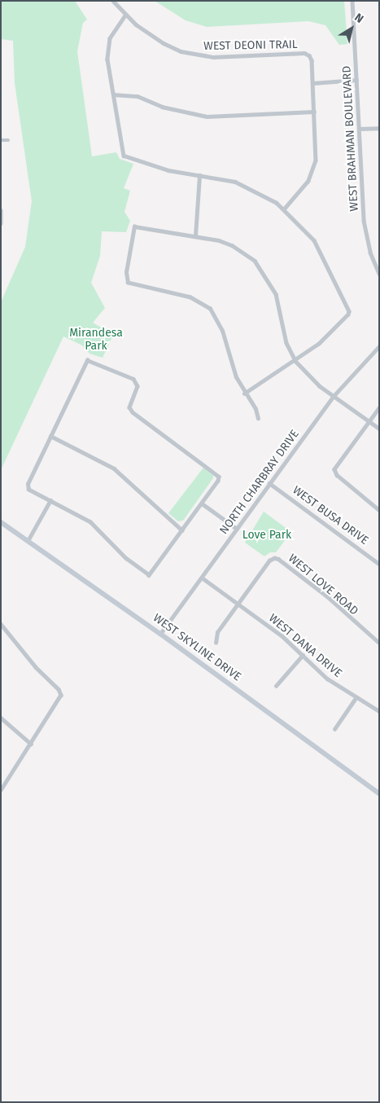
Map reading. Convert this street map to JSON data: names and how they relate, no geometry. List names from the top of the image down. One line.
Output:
{"streets":{"street":["WEST DEONI TRAIL","WEST BRAHMAN BOULEVARD","NORTH CHARBRAY DRIVE","WEST BUSA DRIVE","WEST LOVE ROAD","WEST DANA DRIVE","WEST SKYLINE DRIVE"]},"crossings":[["NORTH CHARBRAY DRIVE","WEST BUSA DRIVE"],["NORTH CHARBRAY DRIVE","WEST DANA DRIVE"],["NORTH CHARBRAY DRIVE","WEST SKYLINE DRIVE"],["WEST LOVE ROAD","WEST DANA DRIVE"]],"parks":["Mirandesa Park","Love Park"],"north":"top right"}
